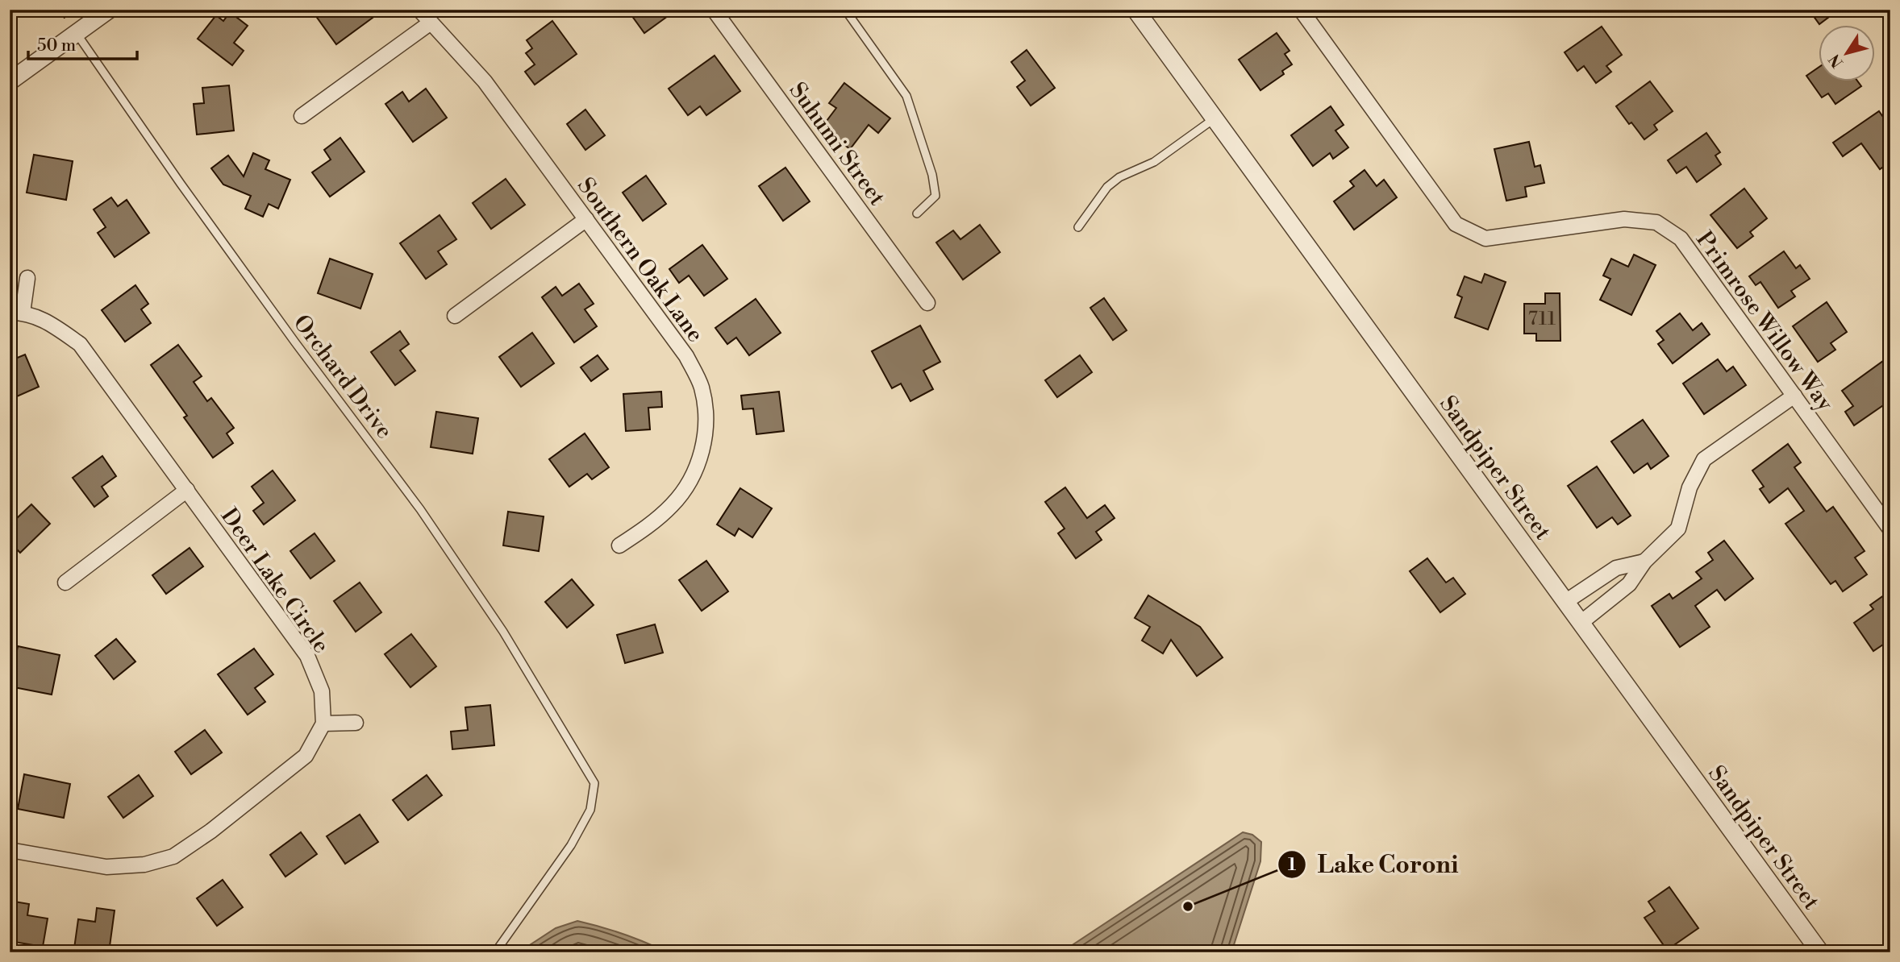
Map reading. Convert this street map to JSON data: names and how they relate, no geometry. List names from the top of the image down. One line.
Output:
{"streets":{"street":["Suhumi Street","Southern Oak Lane","Primrose Willow Way","Sandpiper Street","Deer Lake Circle"],"lane":["Orchard Drive"]},"places":["Lake Coroni"],"house_numbers":["711"],"scale_bar":"50 m","north":"bottom left"}
